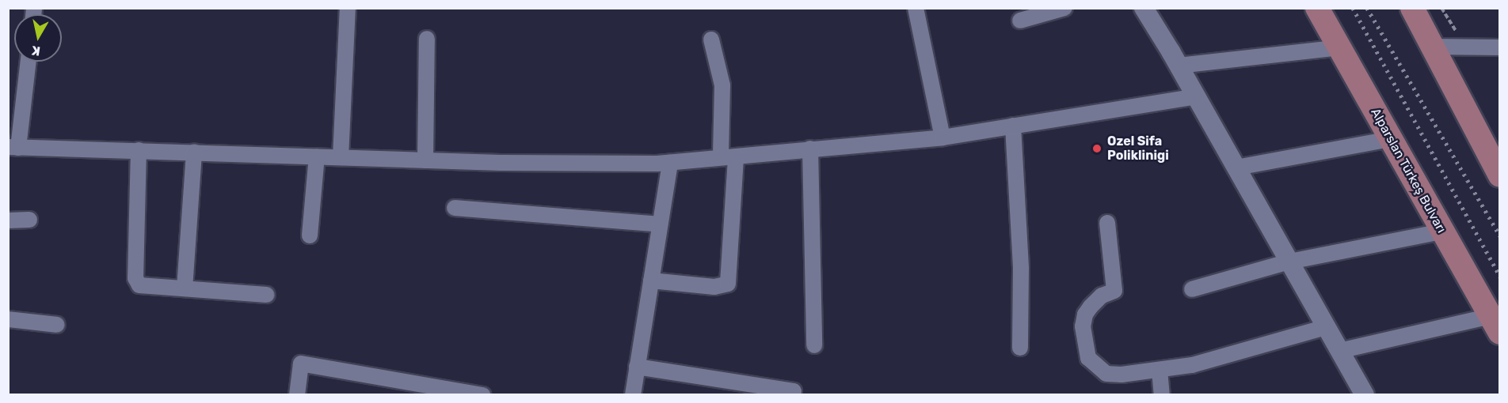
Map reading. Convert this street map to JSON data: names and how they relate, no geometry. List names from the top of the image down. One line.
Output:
{"streets":{"main road":["Alparslan Türkeş Bulvarı"]},"places":["Ozel Sifa Poliklinigi"],"north":"bottom"}
